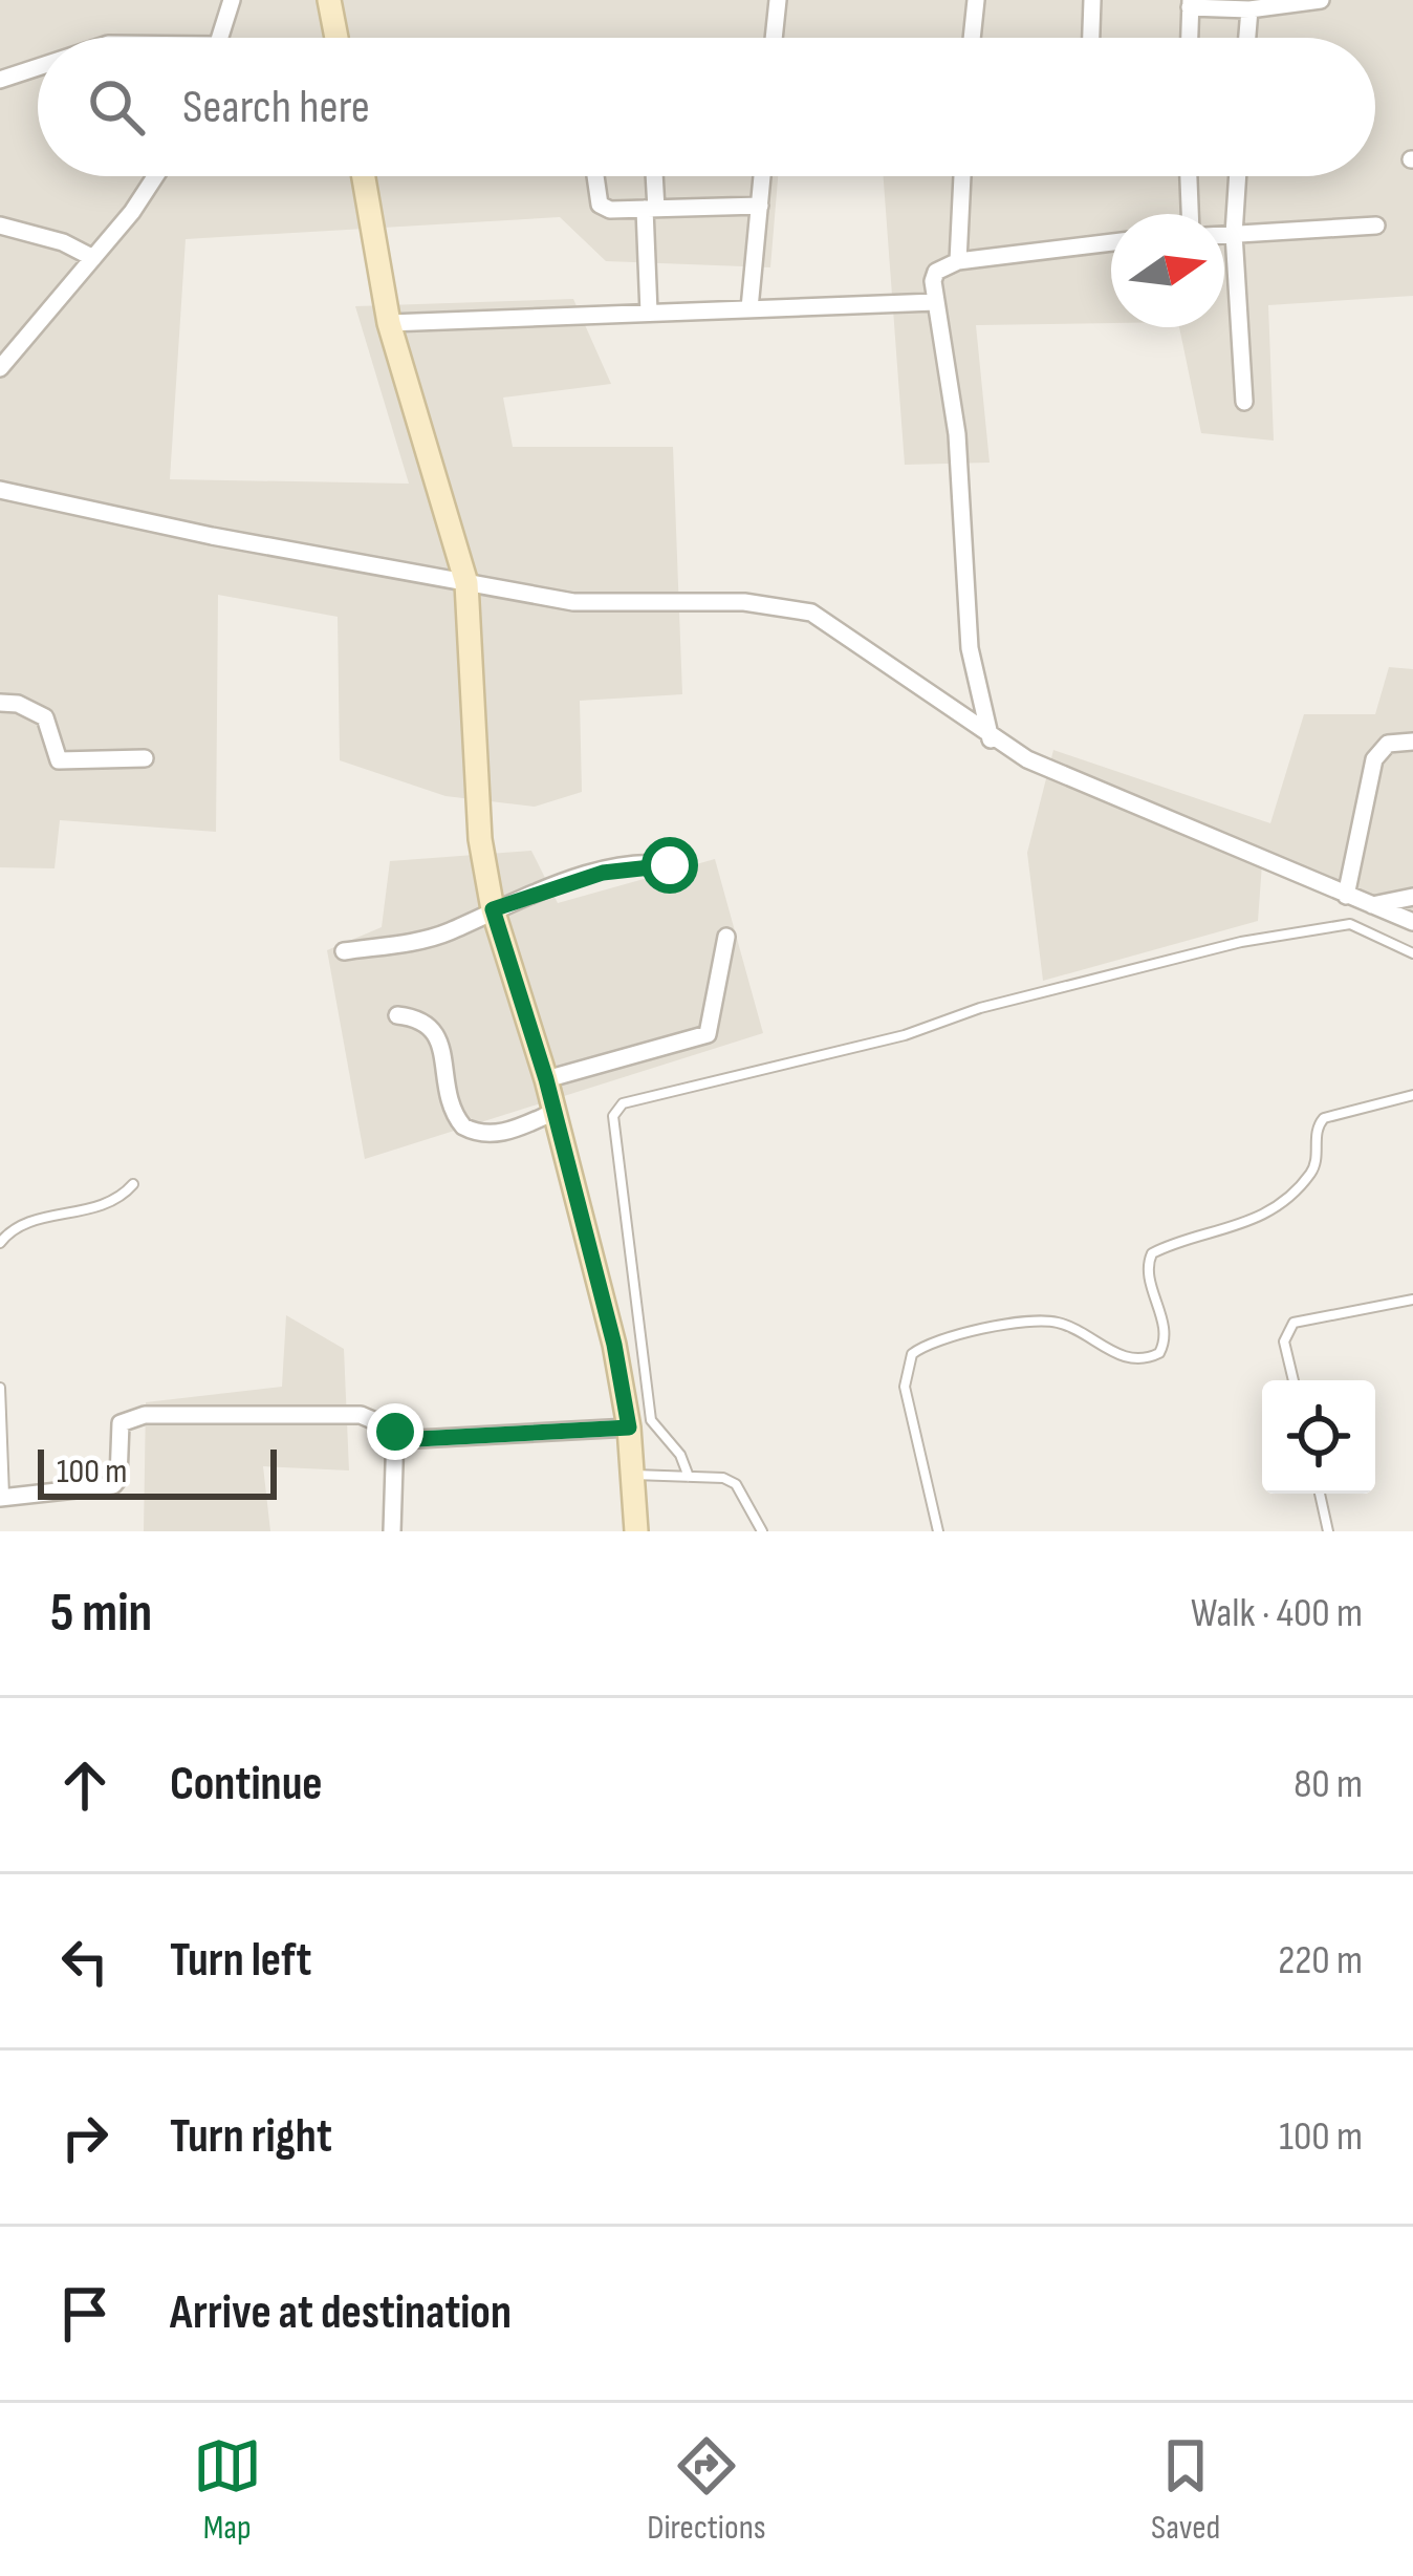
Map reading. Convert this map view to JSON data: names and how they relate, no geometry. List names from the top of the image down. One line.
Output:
{"scale_bar":"100 m","north":"right","page":{"search":"Search here","scale":"100 m","heading":["5 min","Walk · 400 m"],"list":[["Continue","80 m"],["Turn left","220 m"],["Turn right","100 m"],"Arrive at destination"],"nav":["Map","Directions","Saved"]}}
